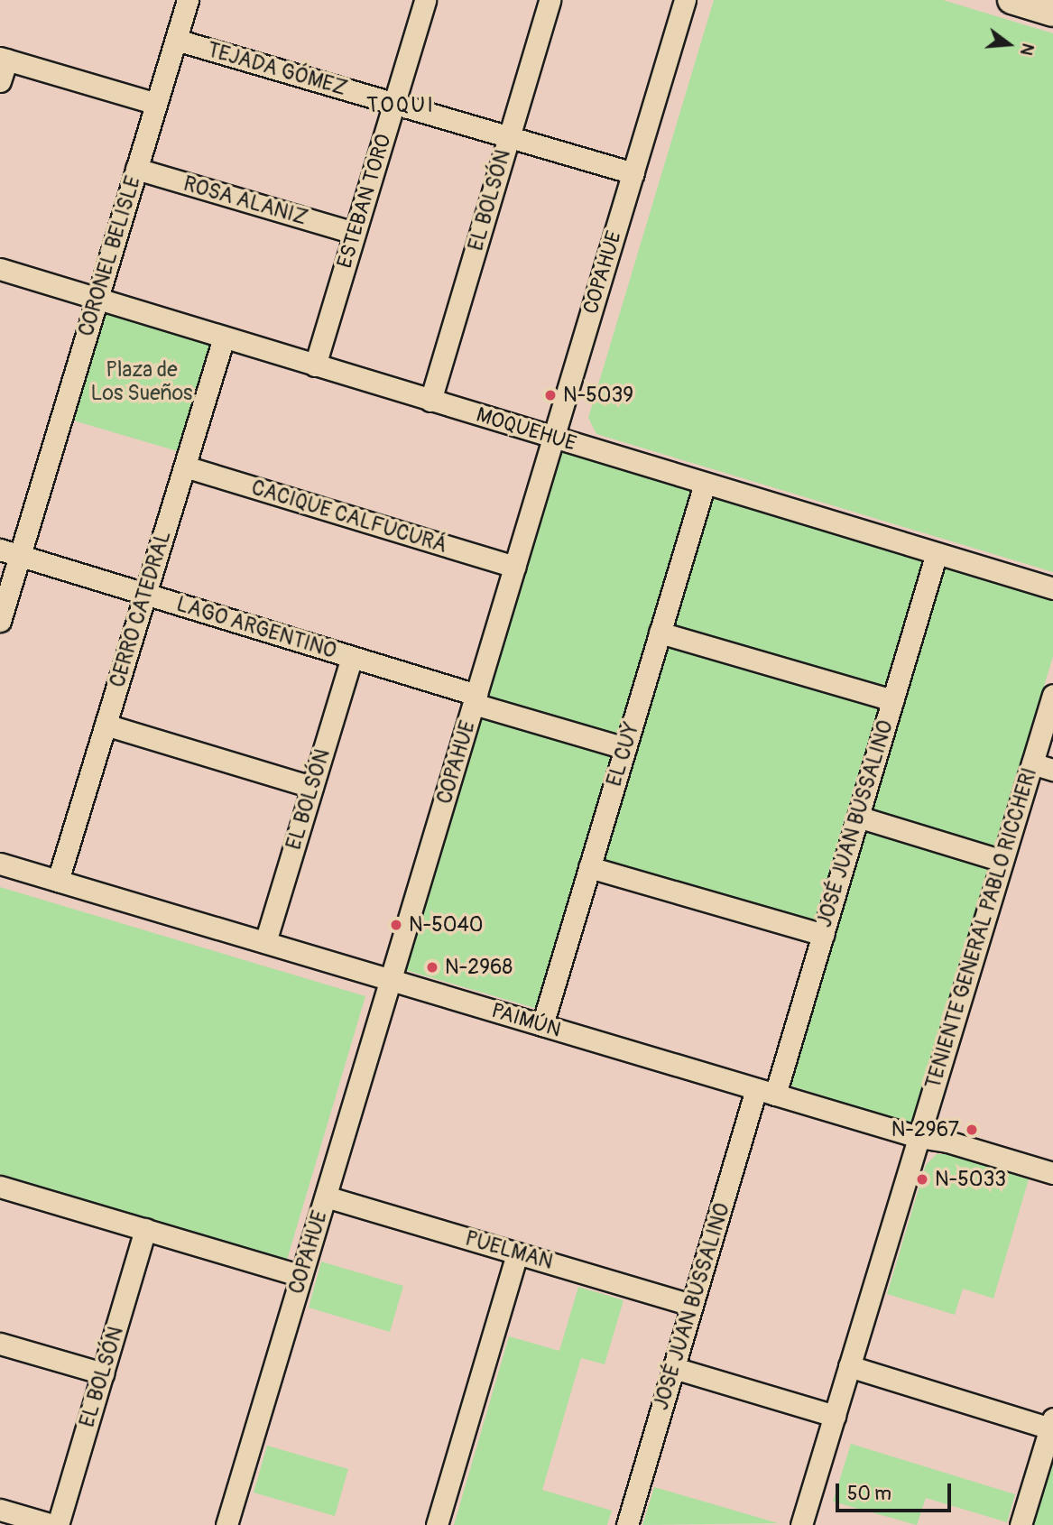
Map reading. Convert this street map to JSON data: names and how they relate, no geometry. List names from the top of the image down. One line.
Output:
{"streets":{"street":["TEJADA GÓMEZ","EL BOLSÓN","ROSA ALANIZ","ESTEBAN TORO","CORONEL BELISLE","COPAHUE","MOQUEHUE","CACIQUE CALFUCURÁ","CERRO CATEDRAL","LAGO ARGENTINO","EL CUY","JOSÉ JUAN BUSSALINO","TENIENTE GENERAL PABLO RICCHERI","PAIMÚN","PUELMAN"]},"crossings":[["TEJADA GÓMEZ","EL BOLSÓN"],["TEJADA GÓMEZ","ESTEBAN TORO"],["TEJADA GÓMEZ","CORONEL BELISLE"],["TEJADA GÓMEZ","COPAHUE"],["EL BOLSÓN","MOQUEHUE"],["EL BOLSÓN","LAGO ARGENTINO"],["EL BOLSÓN","PAIMÚN"],["ROSA ALANIZ","ESTEBAN TORO"],["ROSA ALANIZ","CORONEL BELISLE"],["ESTEBAN TORO","MOQUEHUE"],["CORONEL BELISLE","MOQUEHUE"],["CORONEL BELISLE","LAGO ARGENTINO"],["COPAHUE","MOQUEHUE"],["COPAHUE","CACIQUE CALFUCURÁ"],["COPAHUE","LAGO ARGENTINO"],["COPAHUE","PAIMÚN"],["COPAHUE","PUELMAN"],["MOQUEHUE","CERRO CATEDRAL"],["MOQUEHUE","EL CUY"],["MOQUEHUE","JOSÉ JUAN BUSSALINO"],["CACIQUE CALFUCURÁ","CERRO CATEDRAL"],["CERRO CATEDRAL","LAGO ARGENTINO"],["CERRO CATEDRAL","PAIMÚN"],["LAGO ARGENTINO","EL CUY"],["EL CUY","PAIMÚN"],["JOSÉ JUAN BUSSALINO","PAIMÚN"],["JOSÉ JUAN BUSSALINO","PUELMAN"],["TENIENTE GENERAL PABLO RICCHERI","PAIMÚN"]],"districts":["TOQUI"],"parks":["Plaza de Los Sueños"],"places":["N-5039","N-5040","N-2968","N-2967","N-5033"],"scale_bar":"50 m","north":"right"}
